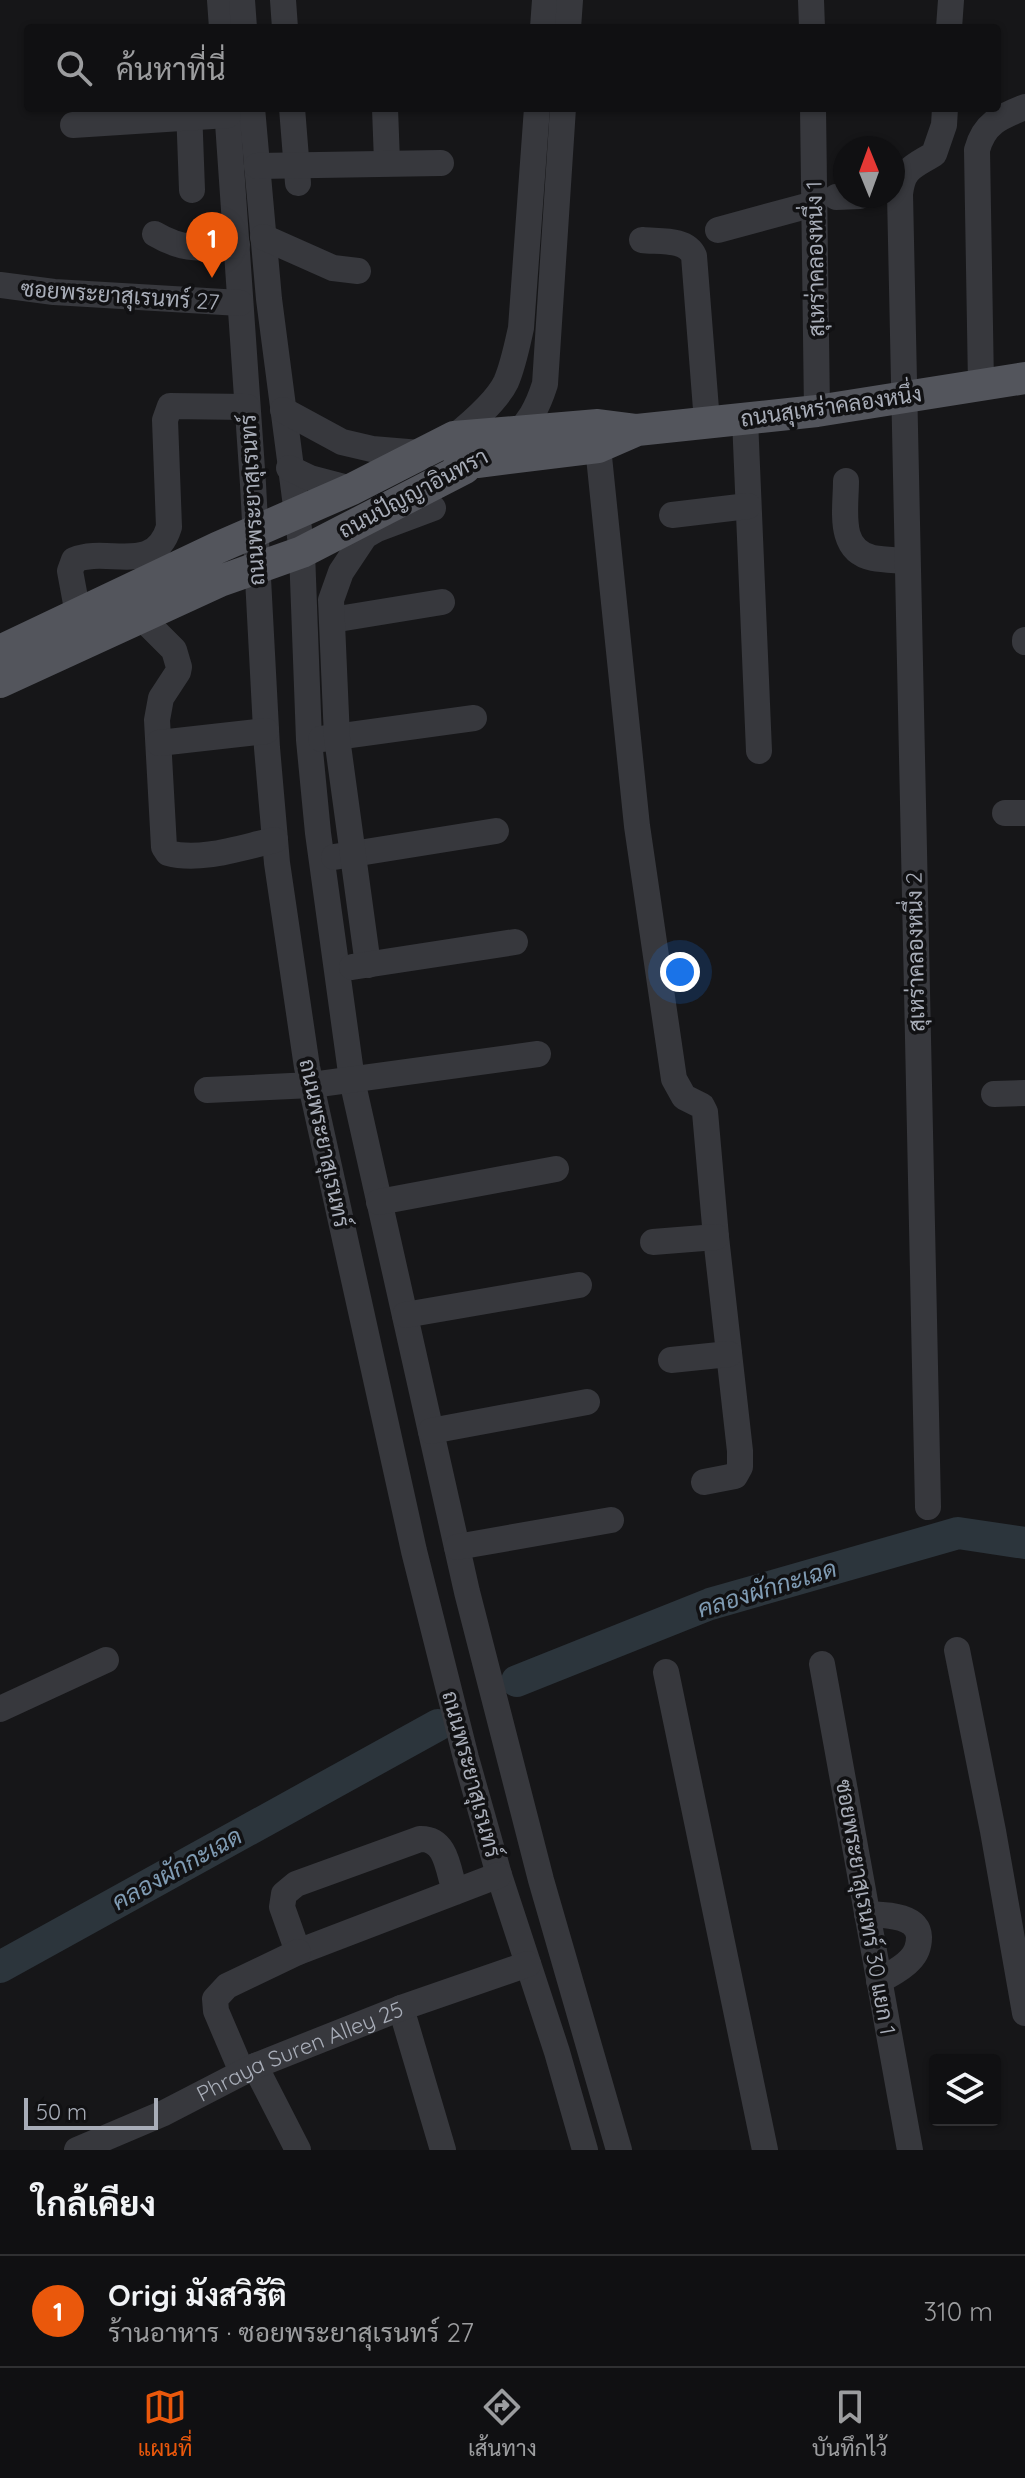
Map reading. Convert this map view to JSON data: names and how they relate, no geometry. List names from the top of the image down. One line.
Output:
{"streets":{"main road":["ถนนสุเหร่าคลองหนึ่ง","ถนนปัญญาอินทรา"],"street":["สุเหร่าคลองหนึ่ง 1","ซอยพระยาสุเรนทร์ 27","ถนนพระยาสุเรนทร์","สุเหร่าคลองหนึ่ง 2","ซอยพระยาสุเรนทร์ 30 แยก 1","Phraya Suren Alley 25"]},"crossings":[["สุเหร่าคลองหนึ่ง 1","ถนนสุเหร่าคลองหนึ่ง"],["ซอยพระยาสุเรนทร์ 27","ถนนพระยาสุเรนทร์"],["ถนนสุเหร่าคลองหนึ่ง","ถนนปัญญาอินทรา"],["ถนนสุเหร่าคลองหนึ่ง","สุเหร่าคลองหนึ่ง 2"],["ถนนปัญญาอินทรา","ถนนพระยาสุเรนทร์"],["ถนนพระยาสุเรนทร์","Phraya Suren Alley 25"]],"water":["คลองผักกะเฉด"],"scale_bar":"50 m","north":"top","page":{"search":"ค้นหาที่นี่","pins":"1","scale":"50 m","heading":"ใกล้เคียง","list":[{"mark":"1","name":"Origi มังสวิรัติ","note":"ร้านอาหาร · ซอยพระยาสุเรนทร์ 27","value":"310 m"}],"nav":["แผนที่","เส้นทาง","บันทึกไว้"]}}
